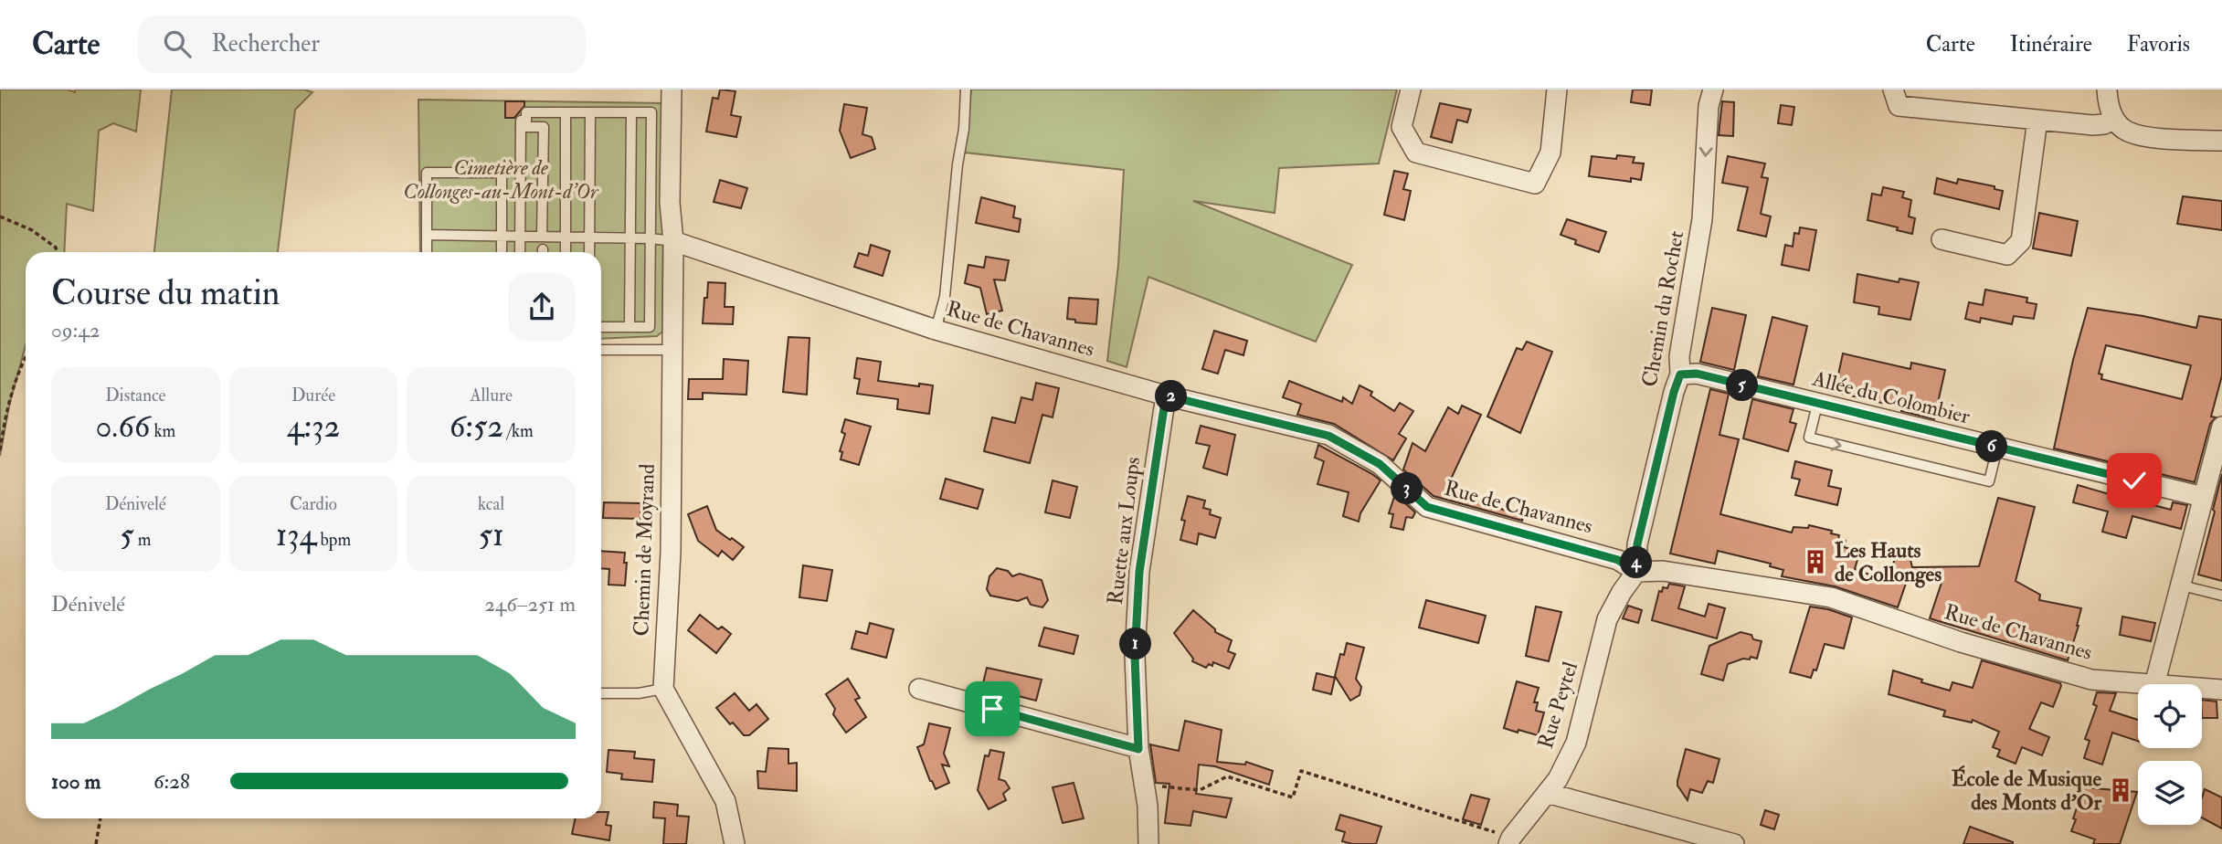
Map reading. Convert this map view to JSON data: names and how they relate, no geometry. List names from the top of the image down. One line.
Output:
{"streets":{"street":["Chemin du Rochet","Rue de Chavannes","Allée du Colombier","Ruette aux Loups","Chemin de Moyrand","Rue Peytel"]},"crossings":[["Chemin du Rochet","Rue de Chavannes"],["Chemin du Rochet","Allée du Colombier"],["Chemin du Rochet","Rue Peytel"],["Rue de Chavannes","Ruette aux Loups"],["Rue de Chavannes","Chemin de Moyrand"],["Rue de Chavannes","Rue Peytel"]],"one_way":["Chemin du Rochet"],"parks":["Cimetière de Collonges-au-Mont-d'Or"],"places":{"building":["Les Hauts de Collonges","École de Musique des Monts d’Or"]},"page":{"header":"Carte","search":"Rechercher","nav":["Carte","Itinéraire","Favoris"],"heading":["Course du matin","09:42"],"stats":[["Distance","0.66 km"],["Durée","4:32"],["Allure","6:52 /km"],["Dénivelé","5 m"],["Cardio","134 bpm"],["kcal","51"]],"pins":["5","2","6","3","4","1"],"chart":["Dénivelé","246–251 m"],"list":[{"name":"100 m","note":"6:28"}]}}
